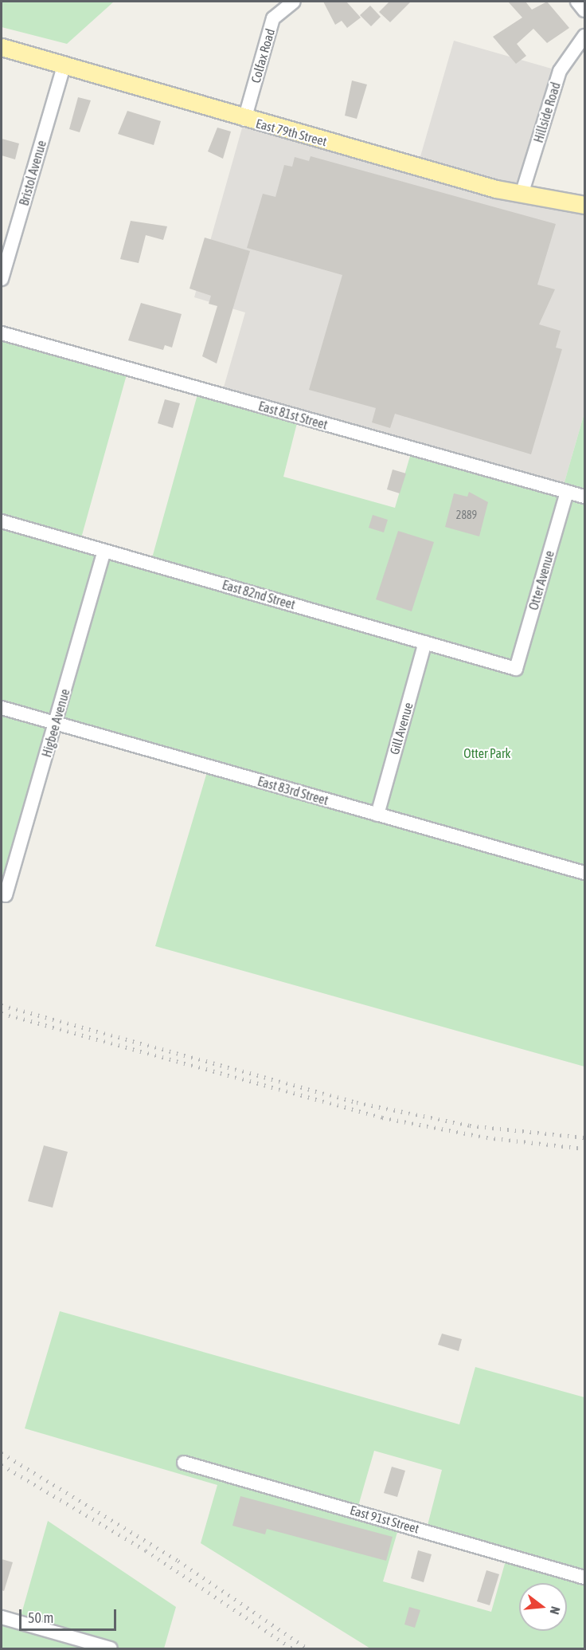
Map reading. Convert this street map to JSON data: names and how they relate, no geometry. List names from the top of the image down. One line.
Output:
{"streets":{"main road":["East 79th Street"],"street":["Colfax Road","Hillside Road","Bristol Avenue","East 81st Street","Otter Avenue","East 82nd Street","Higbee Avenue","Gill Avenue","East 83rd Street","East 91st Street"]},"crossings":[["Colfax Road","East 79th Street"],["Hillside Road","East 79th Street"],["East 79th Street","Bristol Avenue"],["East 81st Street","Otter Avenue"],["Otter Avenue","East 82nd Street"],["East 82nd Street","Higbee Avenue"],["East 82nd Street","Gill Avenue"],["Higbee Avenue","East 83rd Street"],["Gill Avenue","East 83rd Street"]],"parks":["Otter Park"],"house_numbers":["2889"],"scale_bar":"50 m","north":"right"}
